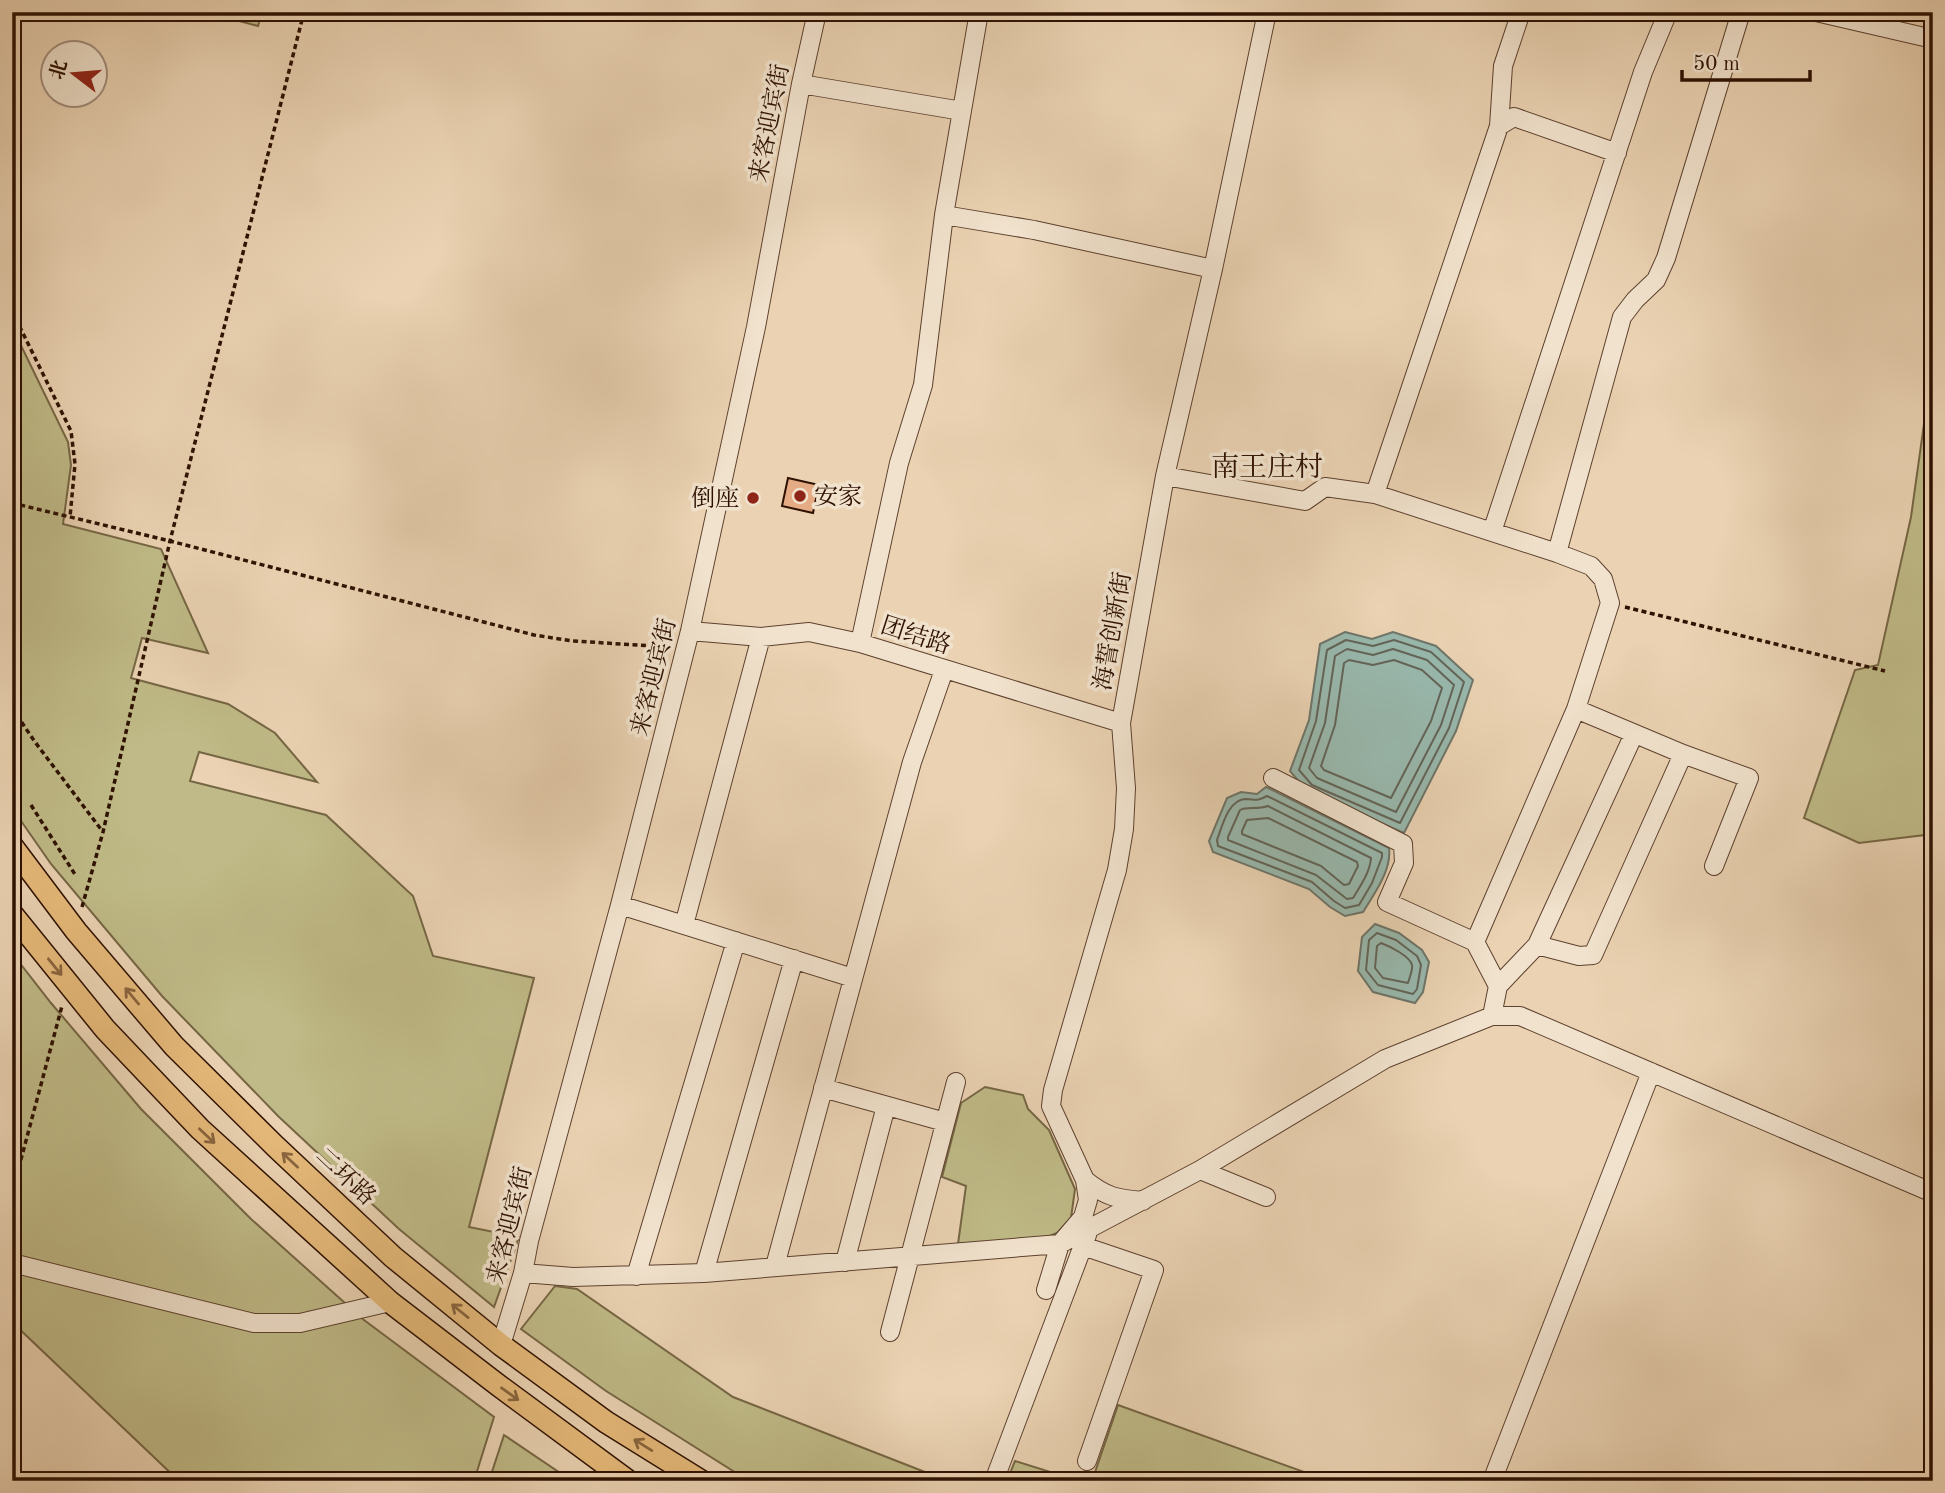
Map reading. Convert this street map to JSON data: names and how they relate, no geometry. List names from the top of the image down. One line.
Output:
{"streets":{"main road":["二环路"],"street":["来客迎宾街","海誓创新街","团结路"]},"crossings":[["来客迎宾街","团结路"],["来客迎宾街","二环路"],["海誓创新街","团结路"]],"districts":["南王庄村"],"places":["安家","倒座"],"scale_bar":"50 m","north":"left"}
